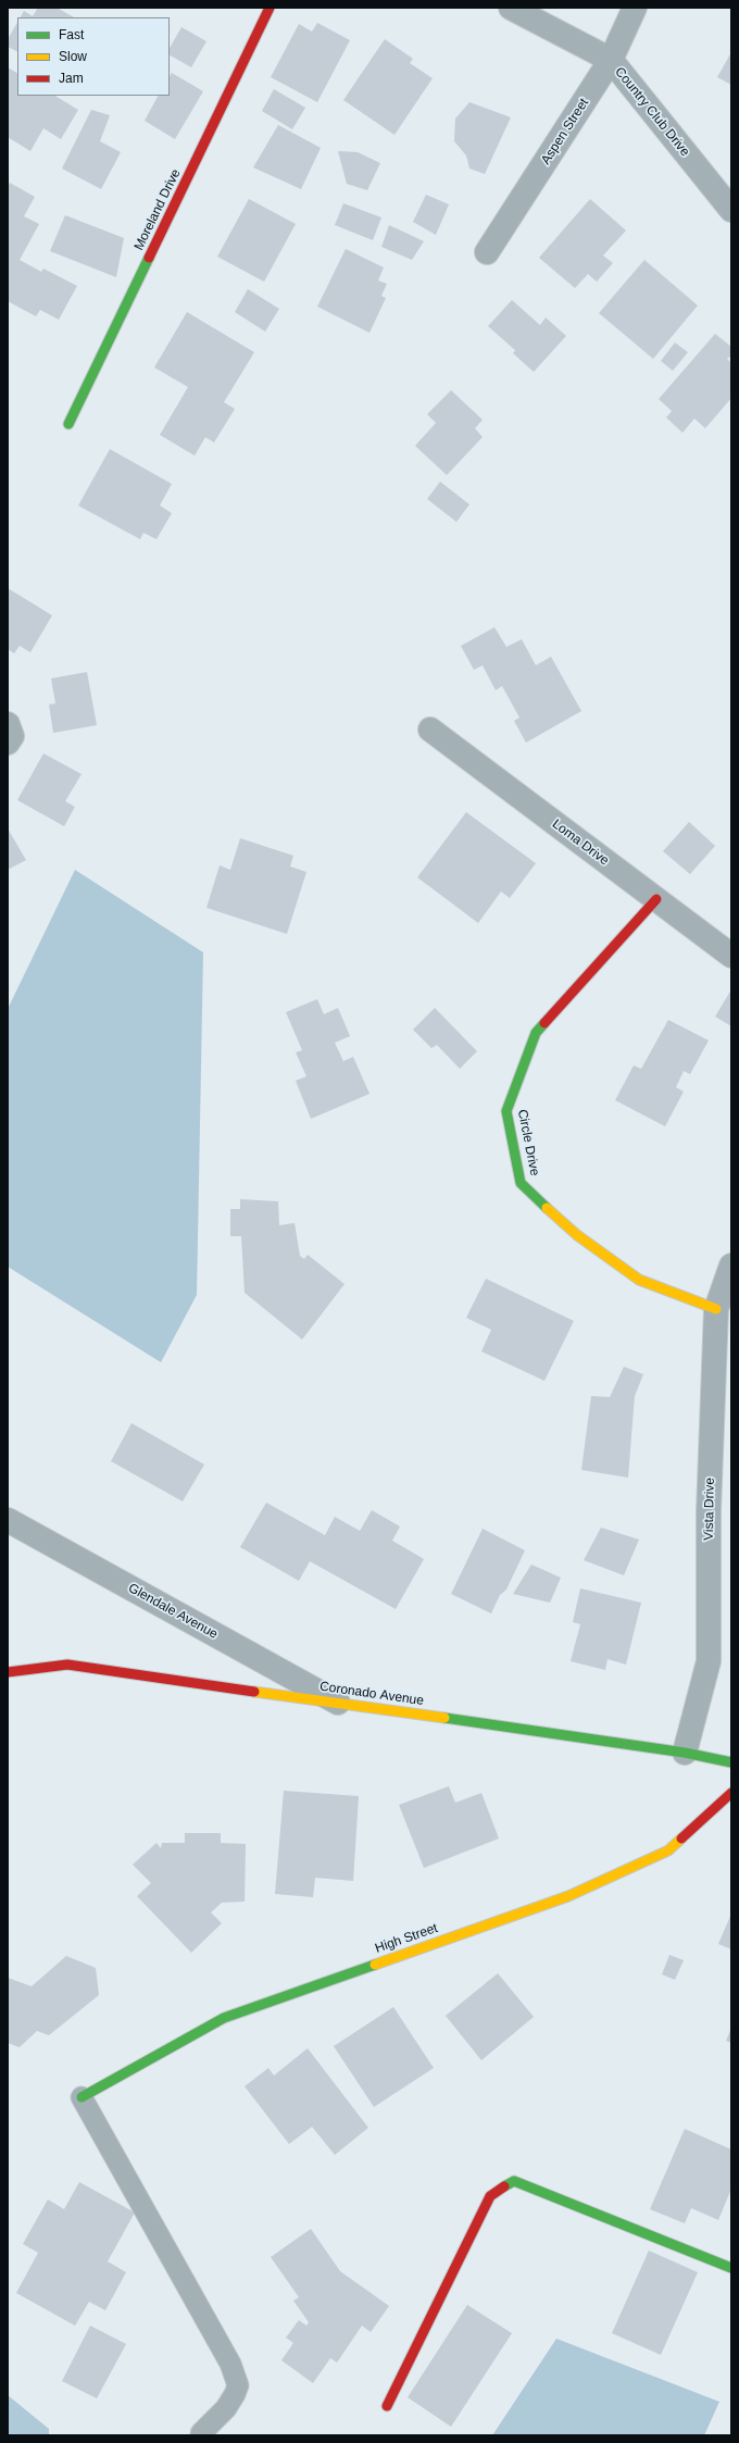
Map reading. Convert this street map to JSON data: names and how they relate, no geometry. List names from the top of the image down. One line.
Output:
{"streets":{"street":["Country Club Drive","Aspen Street","Moreland Drive","Loma Drive","Circle Drive","Vista Drive","Glendale Avenue","Coronado Avenue","High Street"]},"crossings":[["Country Club Drive","Aspen Street"],["Loma Drive","Circle Drive"],["Circle Drive","Vista Drive"],["Vista Drive","Coronado Avenue"],["Glendale Avenue","Coronado Avenue"]],"legend":["Fast","Slow","Jam"]}
